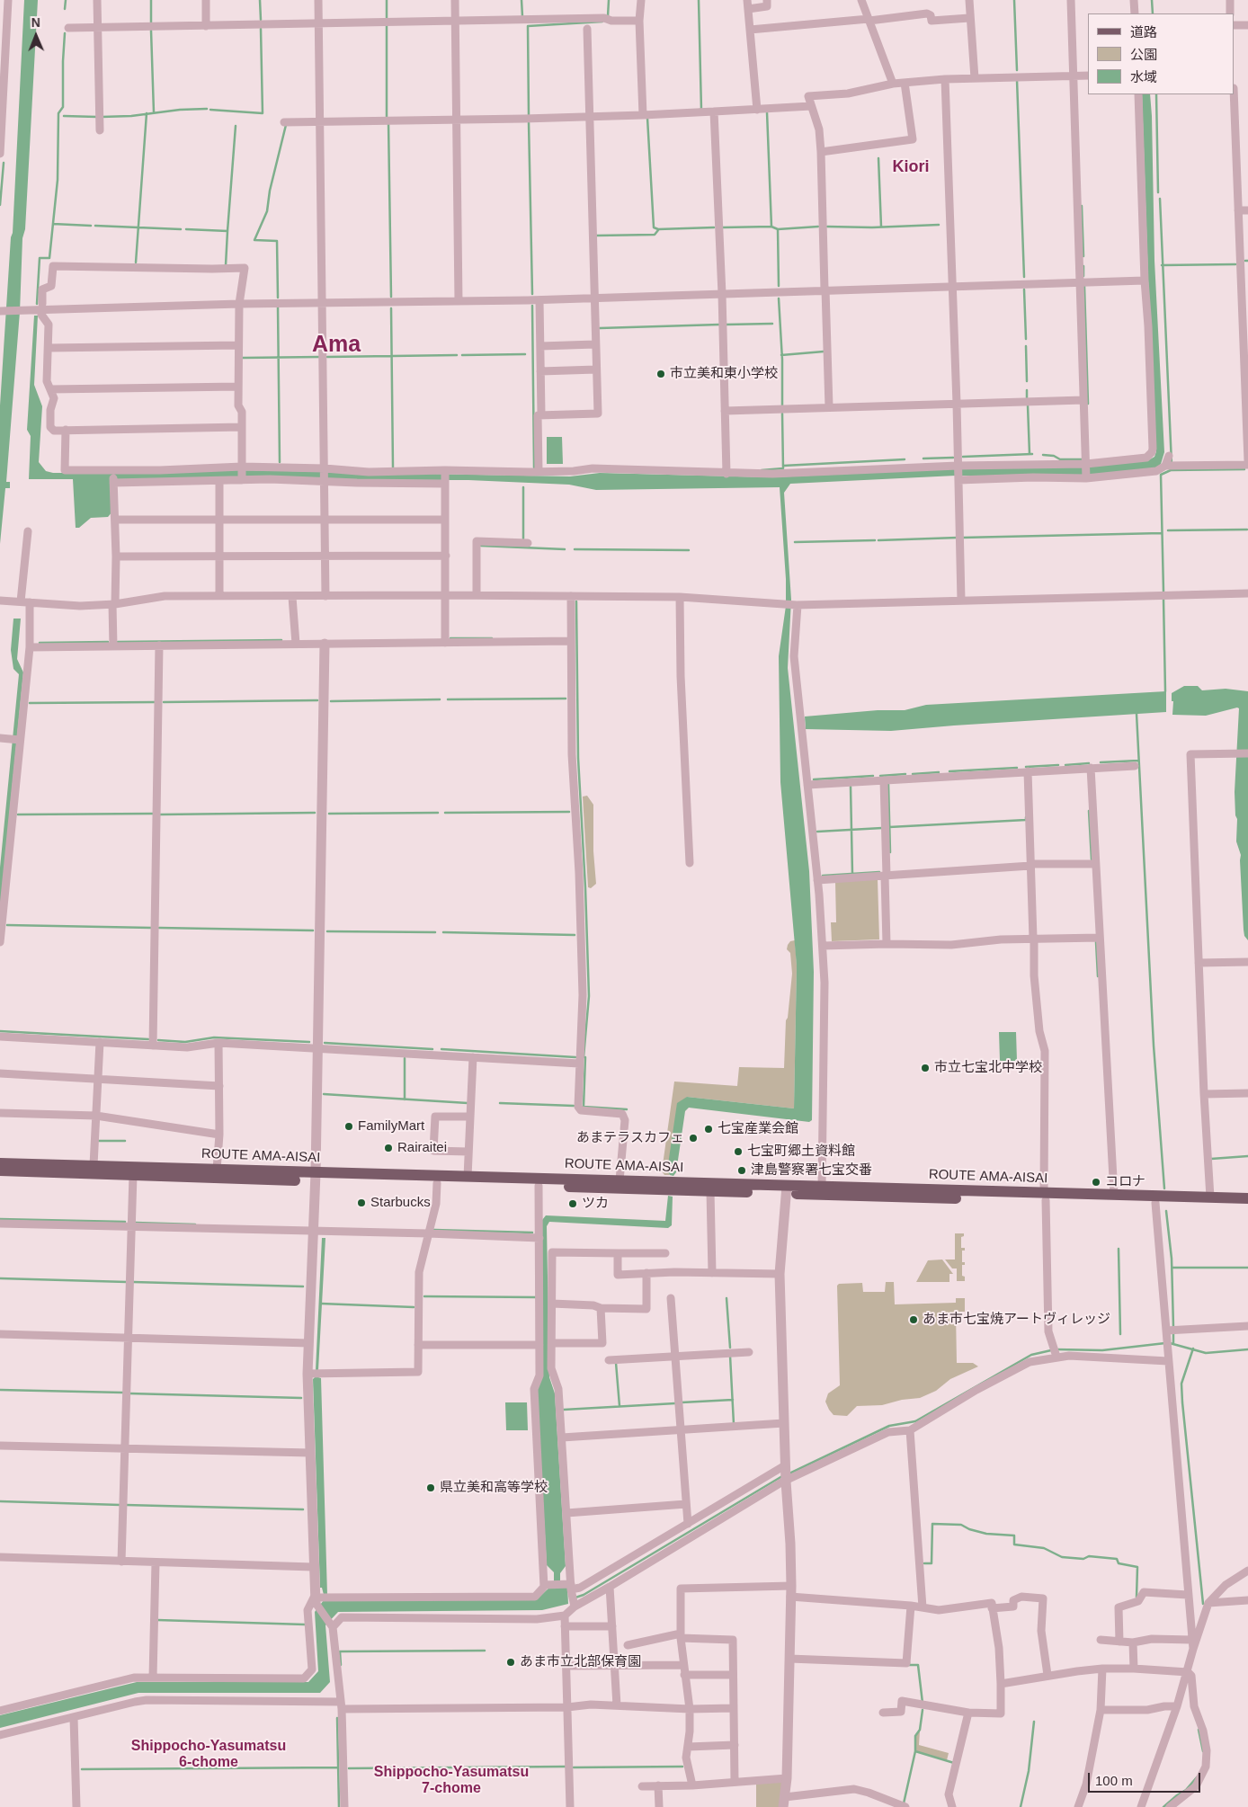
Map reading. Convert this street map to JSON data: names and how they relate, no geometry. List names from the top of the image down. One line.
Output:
{"streets":{"main road":["ROUTE AMA-AISAI"]},"districts":["Kiori","Ama","Shippocho-Yasumatsu 6-chome","Shippocho-Yasumatsu 7-chome"],"places":["市立美和東小学校","市立七宝北中学校","FamilyMart","七宝産業会館","あまテラスカフェ","Rairaitei","七宝町郷土資料館","津島警察署七宝交番","コロナ","Starbucks","ツカ","あま市七宝焼アートヴィレッジ","県立美和高等学校","あま市立北部保育園"],"legend":["道路","公園","水域"],"scale_bar":"100 m","north":"top"}
